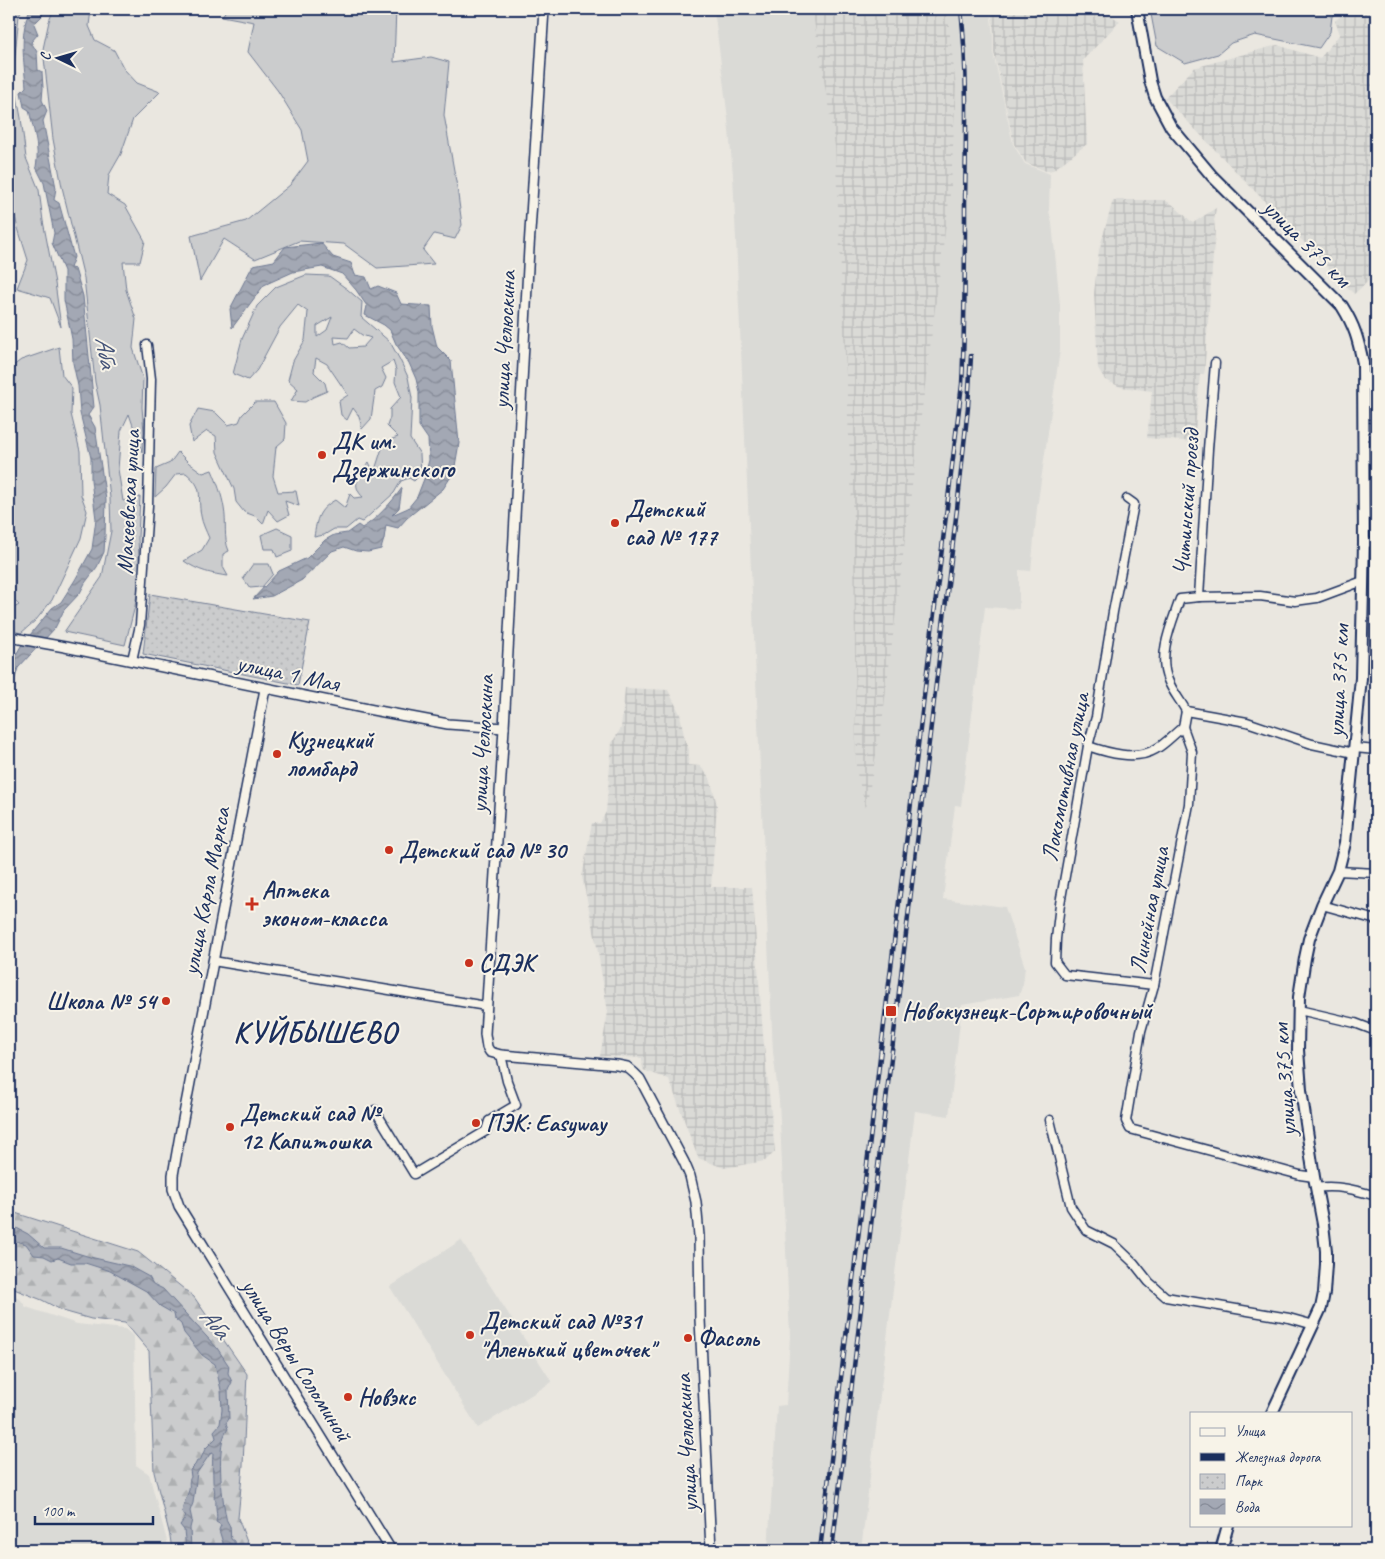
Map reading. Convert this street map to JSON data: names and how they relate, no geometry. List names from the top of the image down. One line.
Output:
{"streets":{"main road":["улица 375 км"],"street":["улица Челюскина","Макеевская улица","Читинский проезд","улица 1 Мая","Локомотивная улица","улица Карла Маркса","Линейная улица","улица Веры Соломиной"]},"crossings":[["улица 375 км","Линейная улица"],["улица Челюскина","улица 1 Мая"],["Макеевская улица","улица 1 Мая"],["улица 1 Мая","улица Карла Маркса"],["Локомотивная улица","Линейная улица"],["улица Карла Маркса","улица Веры Соломиной"]],"districts":["КУЙБЫШЕВО"],"water":["Аба"],"places":{"other":["ДК им. Дзержинского","Детский сад № 177","Кузнецкий ломбард","Детский сад № 30","СДЭК","Школа № 54","ПЭК: Easyway","Детский сад № 12 Капитошка","Детский сад №31 \"Аленький цветочек\"","Фасоль","Новэкс"],"health":["Аптека эконом-класса"],"transit":["Новокузнецк-Сортировочный"]},"legend":["Улица","Железная дорога","Парк","Вода"],"scale_bar":"100 m","north":"left"}
